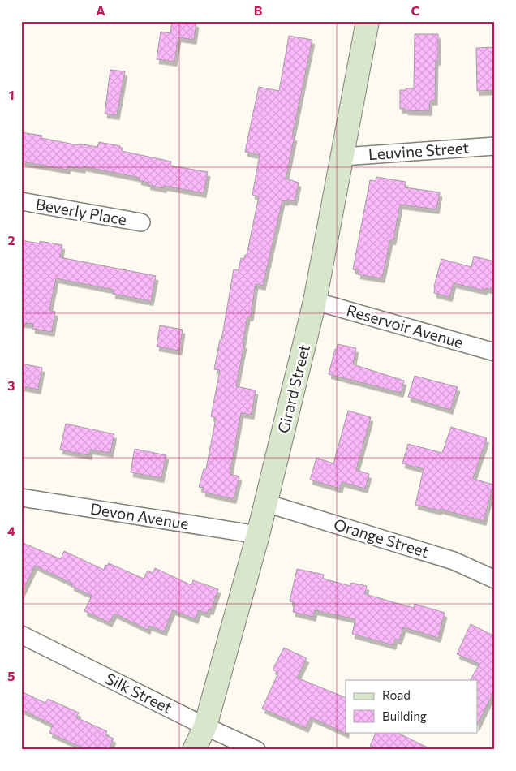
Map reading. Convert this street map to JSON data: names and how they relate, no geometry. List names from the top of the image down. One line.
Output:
{"streets":{"street":["Leuvine Street","Beverly Place","Reservoir Avenue","Girard Street","Devon Avenue","Orange Street","Silk Street"]},"crossings":[["Leuvine Street","Girard Street"],["Reservoir Avenue","Girard Street"],["Girard Street","Devon Avenue"],["Girard Street","Orange Street"],["Girard Street","Silk Street"]],"legend":["Road","Building"],"grid":{"columns":["A","B","C"],"rows":["1","2","3","4","5"]}}
